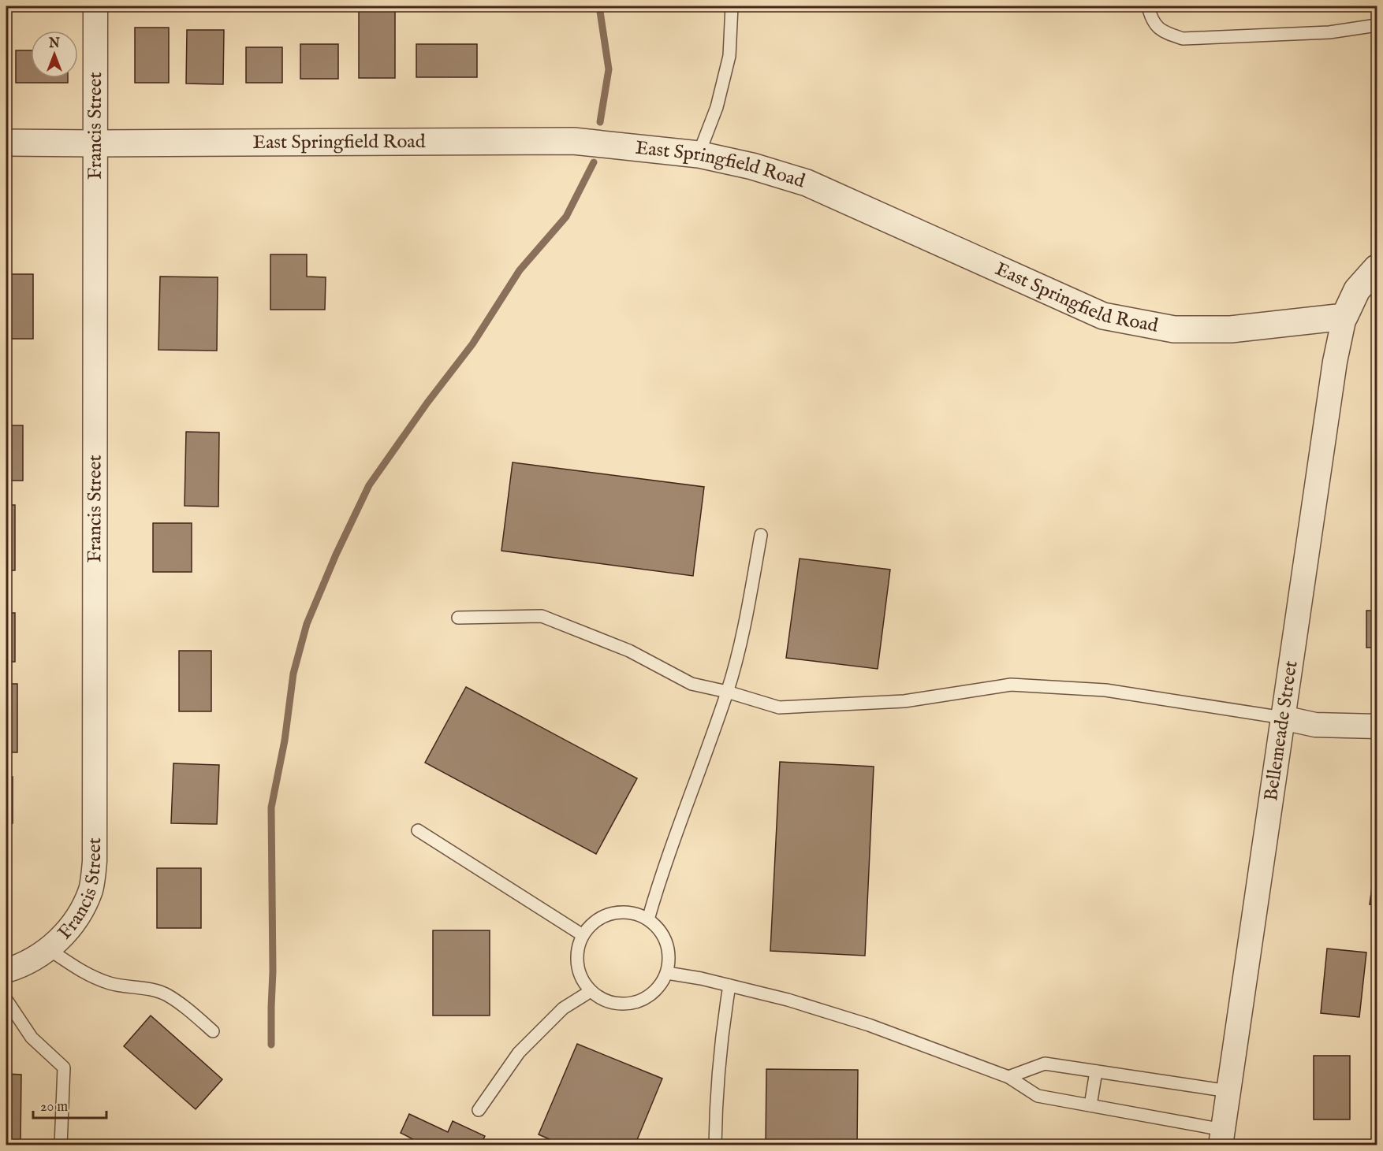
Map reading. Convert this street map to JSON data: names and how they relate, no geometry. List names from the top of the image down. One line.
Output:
{"streets":{"street":["Francis Street","East Springfield Road","Bellemeade Street"]},"crossings":[["Francis Street","East Springfield Road"],["East Springfield Road","Bellemeade Street"]],"scale_bar":"20 m","north":"top"}
